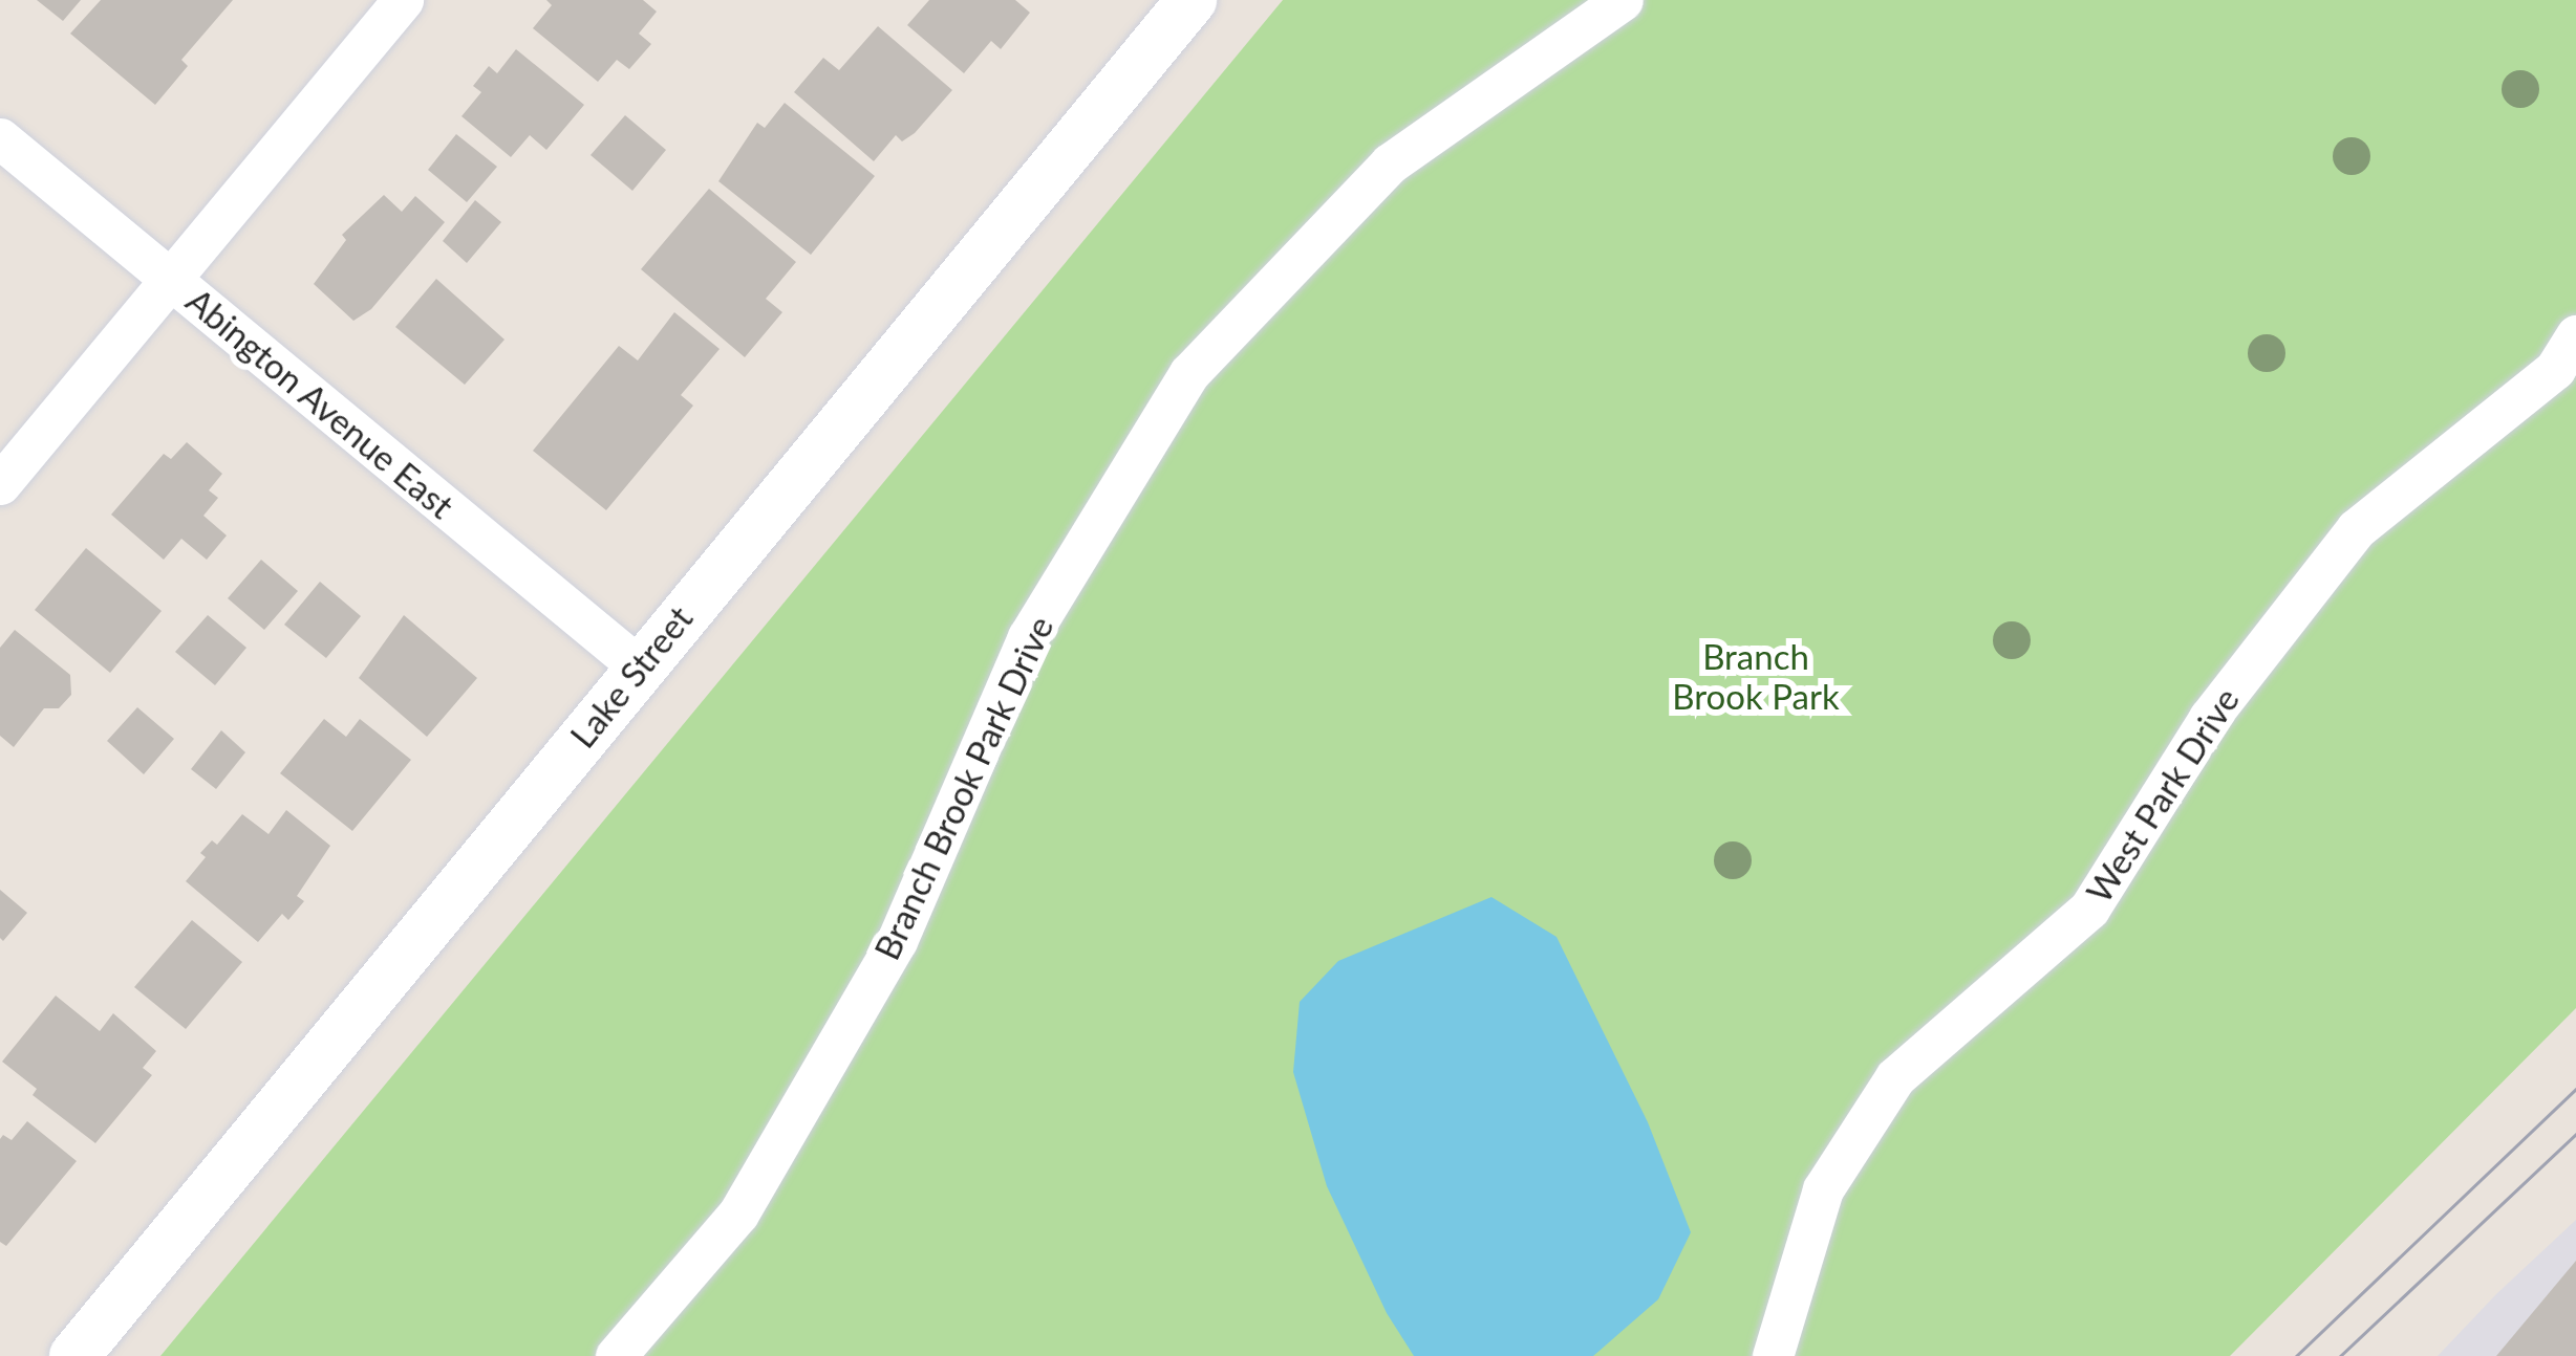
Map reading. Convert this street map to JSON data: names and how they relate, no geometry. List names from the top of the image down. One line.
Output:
{"streets":{"street":["Abington Avenue East","Lake Street","Branch Brook Park Drive","West Park Drive"]},"crossings":[["Abington Avenue East","Lake Street"]],"parks":["Branch Brook Park"]}
